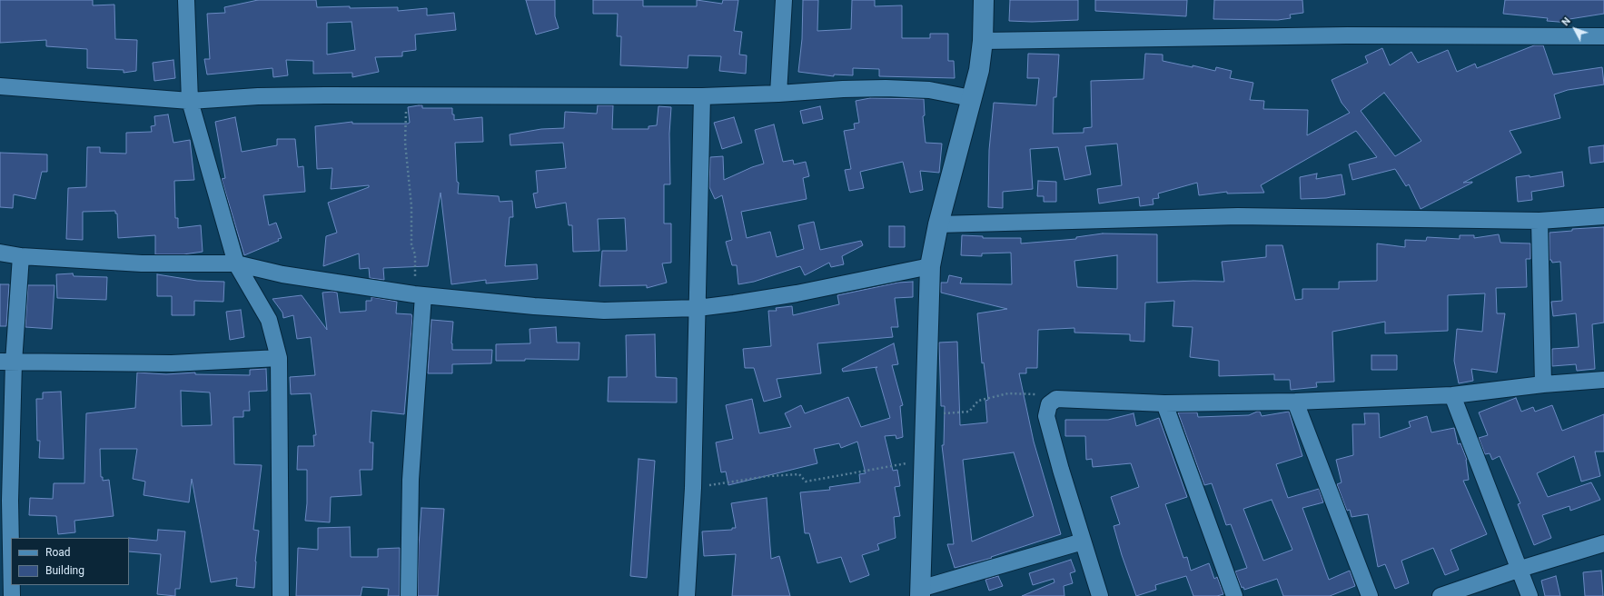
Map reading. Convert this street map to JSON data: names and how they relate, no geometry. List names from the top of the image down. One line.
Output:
{"legend":["Road","Building"],"north":"top left"}
